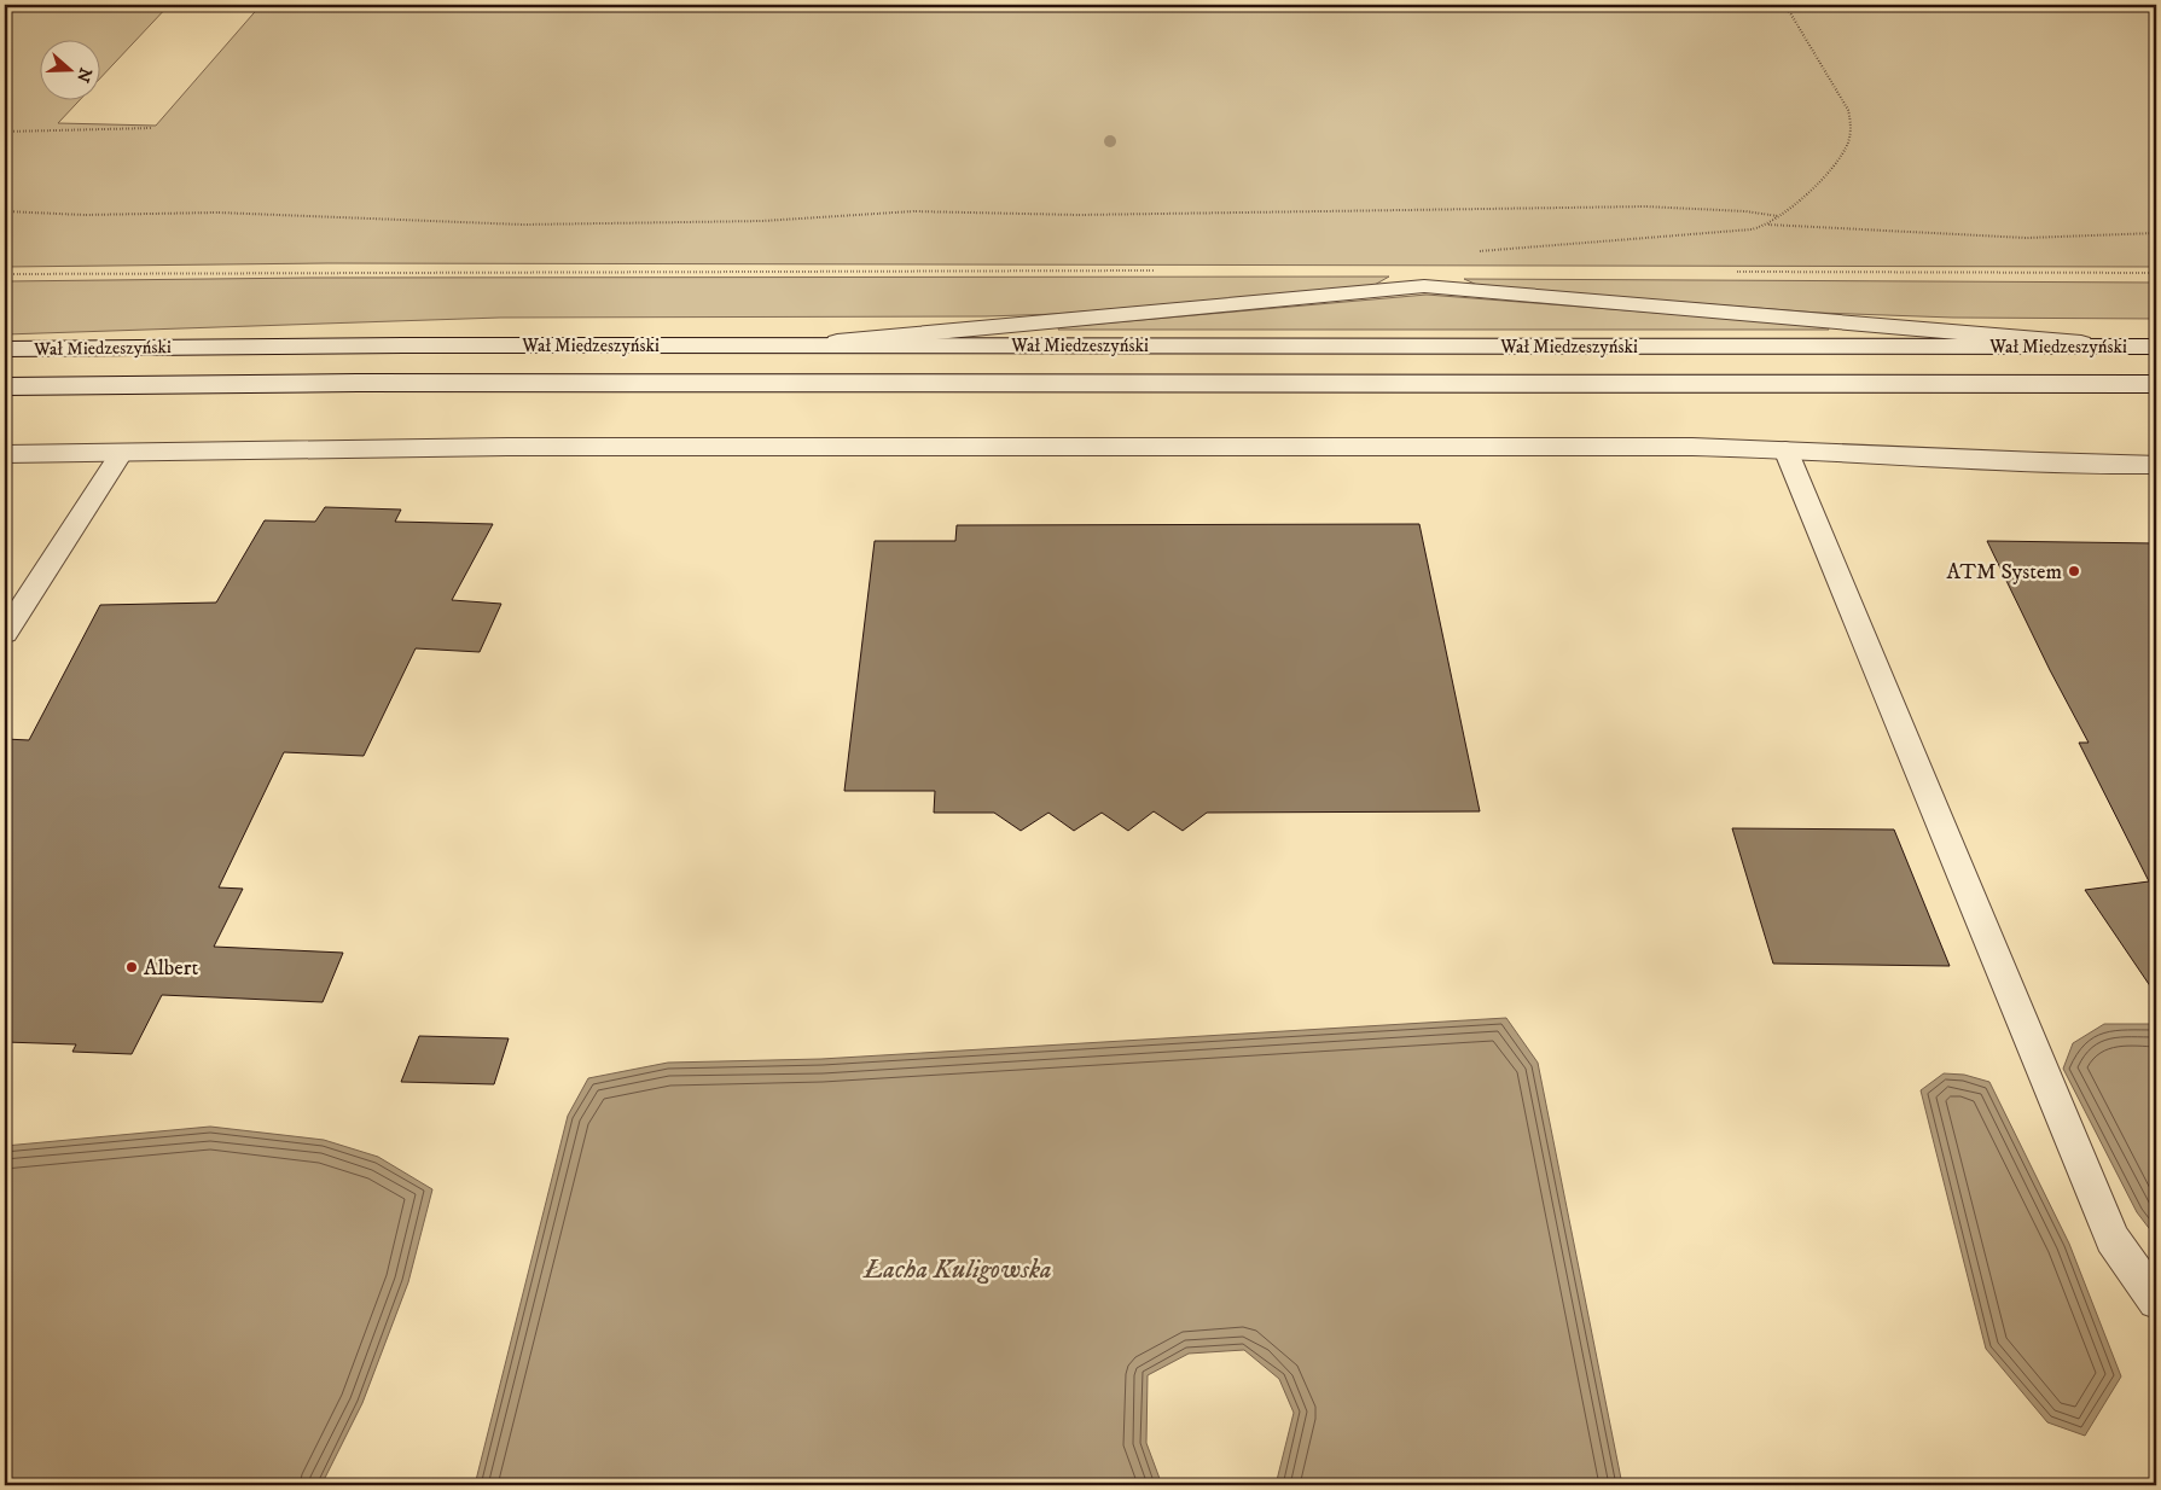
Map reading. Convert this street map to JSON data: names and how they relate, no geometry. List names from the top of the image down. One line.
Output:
{"streets":{"main road":["Wał Miedzeszyński"]},"water":["Łacha Kuligowska"],"places":["ATM System","Albert"],"north":"right"}
